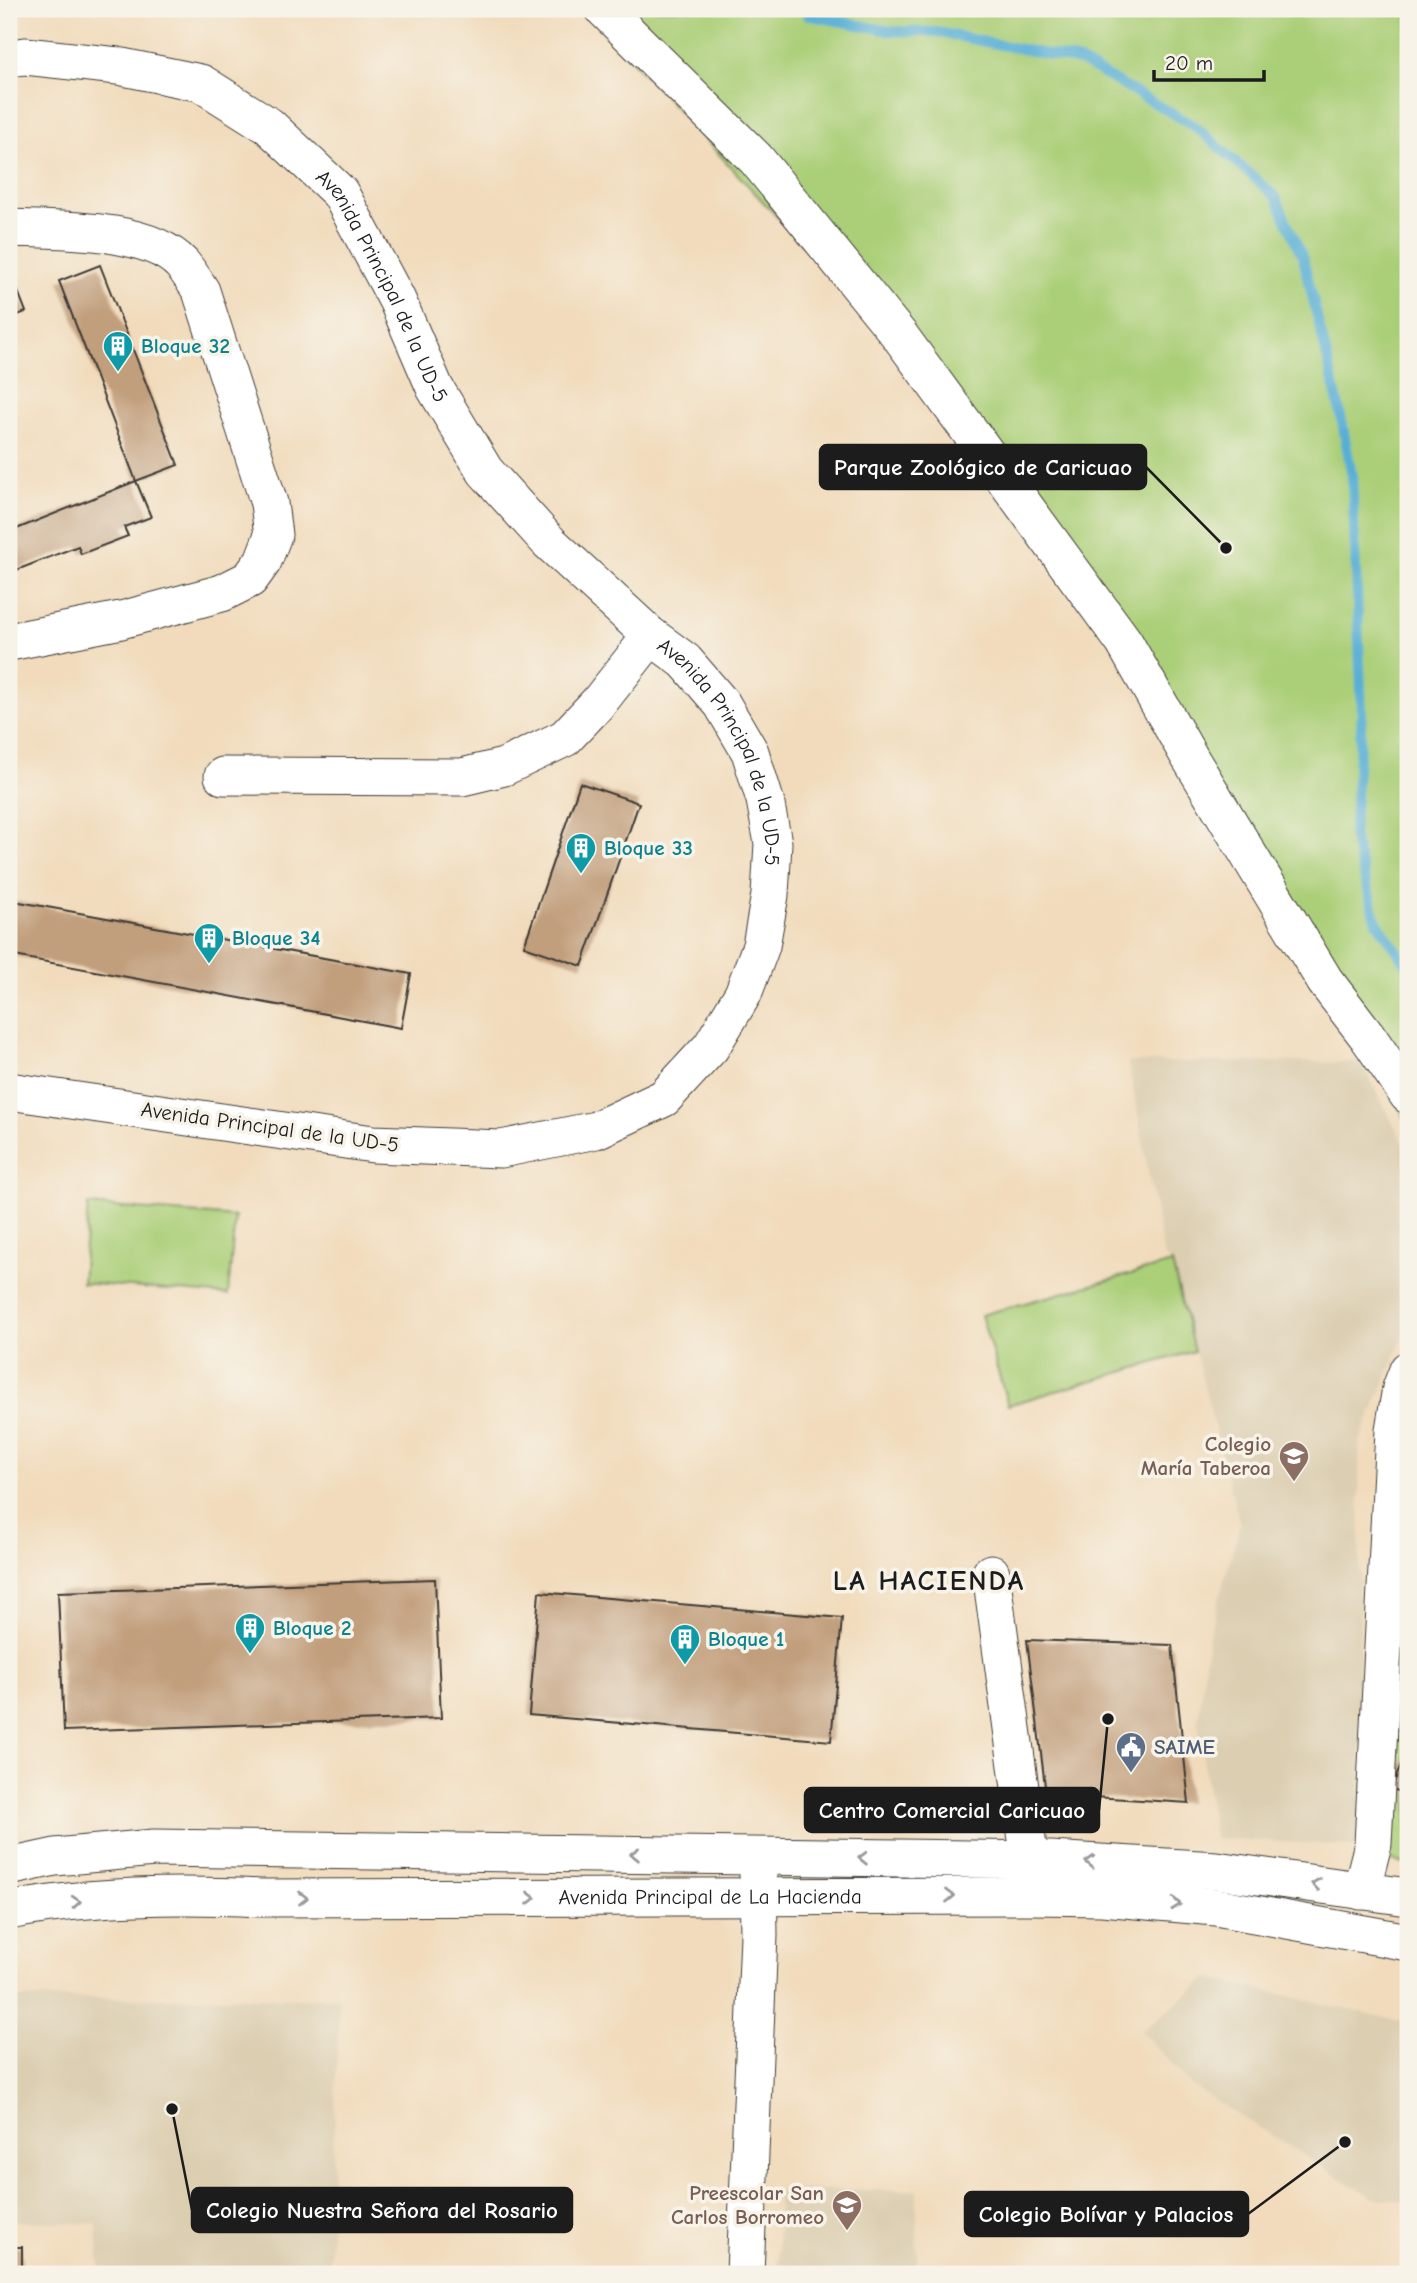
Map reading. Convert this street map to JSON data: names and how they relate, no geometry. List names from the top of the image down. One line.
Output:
{"streets":{"street":["Avenida Principal de la UD-5","Avenida Principal de La Hacienda"]},"districts":["LA HACIENDA"],"places":{"building":["Bloque 32","Bloque 33","Bloque 34","Bloque 2","Bloque 1"],"other":["Parque Zoológico de Caricuao","Centro Comercial Caricuao","Colegio Nuestra Señora del Rosario","Colegio Bolívar y Palacios"],"school or university":["Colegio María Taberoa","Preescolar San Carlos Borromeo"],"public building":["SAIME"]},"scale_bar":"20 m"}
